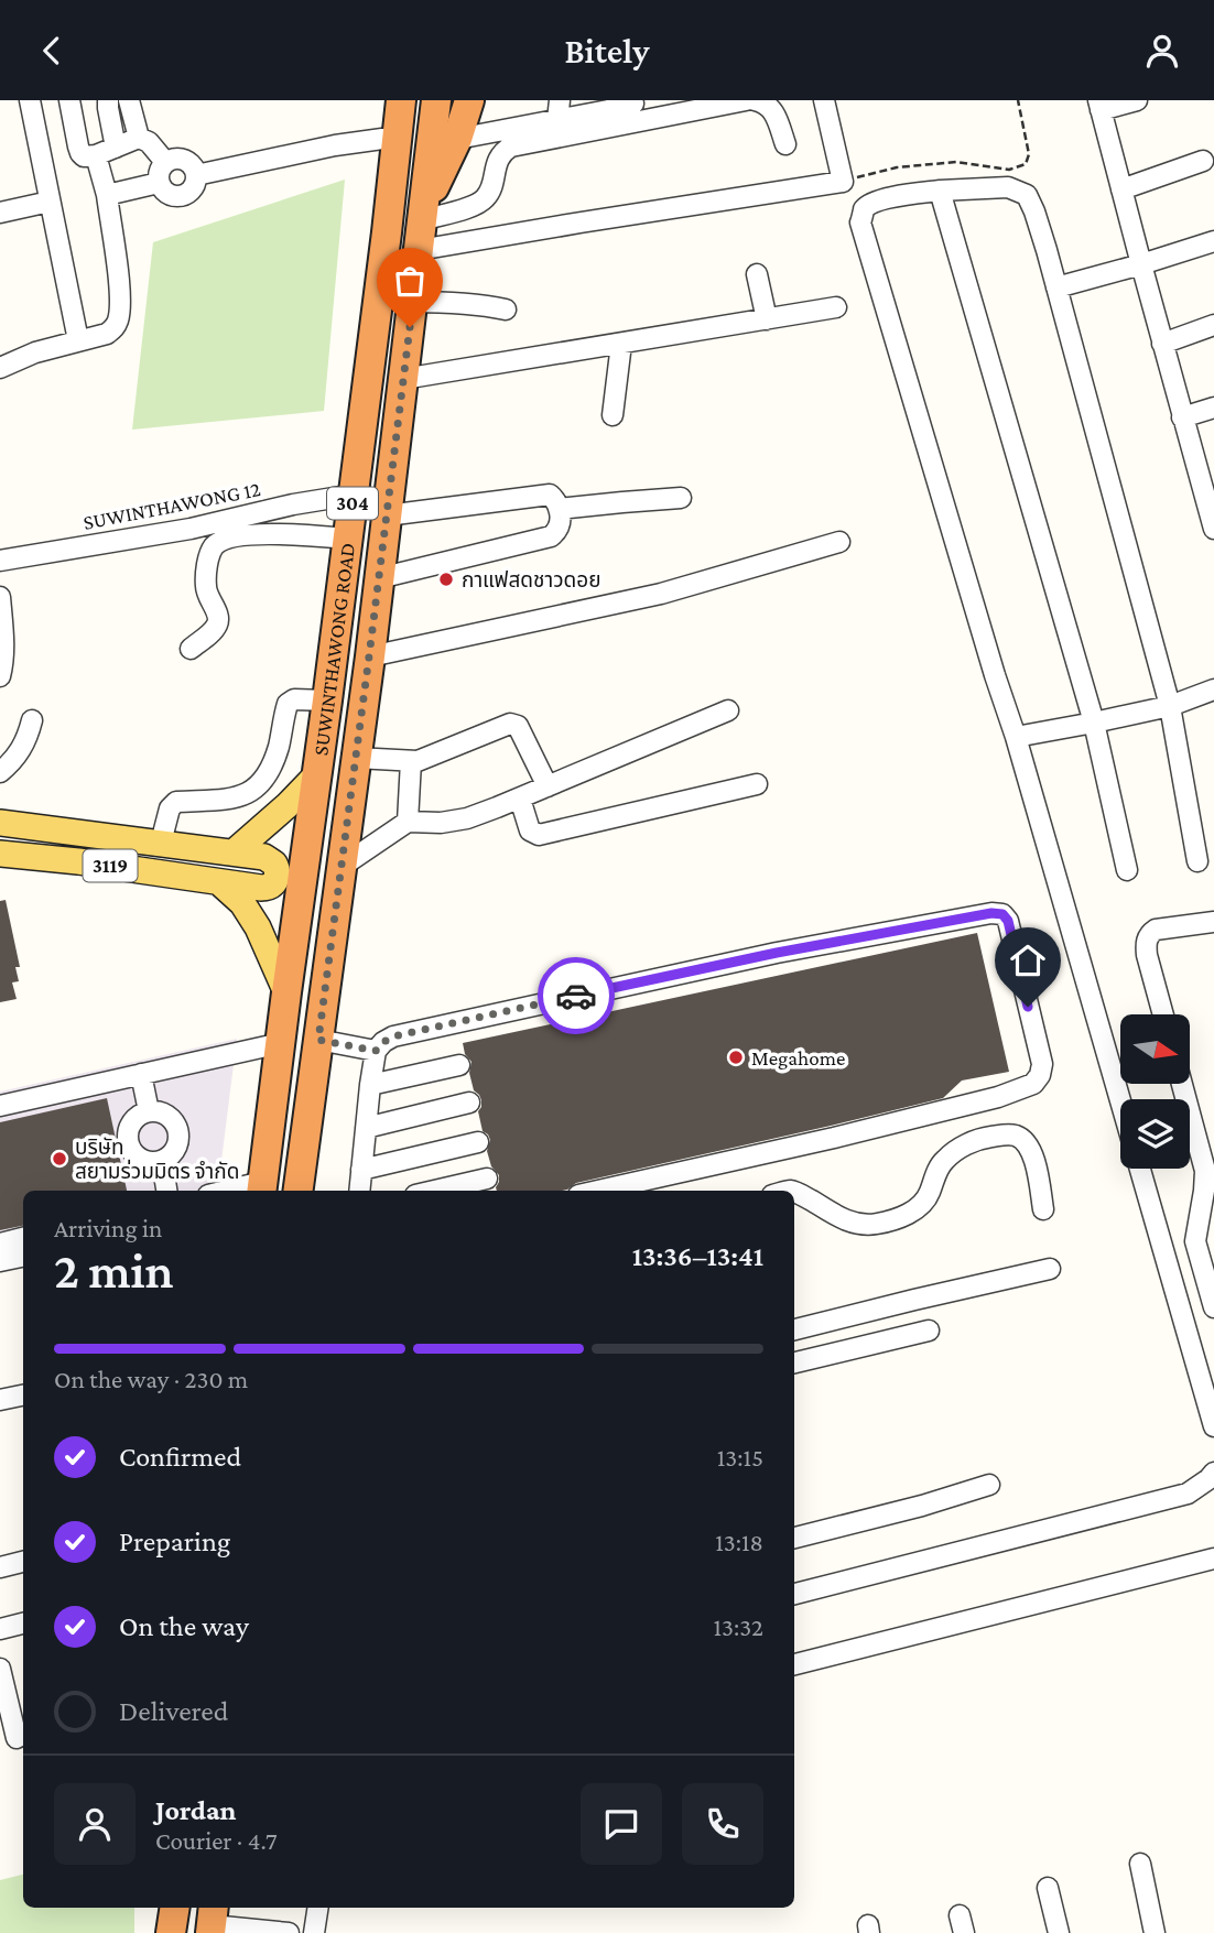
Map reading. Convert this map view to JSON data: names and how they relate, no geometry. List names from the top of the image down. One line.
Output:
{"streets":{"highway":["304","SUWINTHAWONG ROAD"],"main road":["3119"],"street":["SUWINTHAWONG 12"]},"crossings":[["SUWINTHAWONG 12","SUWINTHAWONG ROAD"]],"places":["กาแฟสดชาวดอย","Megahome","บริษัท สยามร่วมมิตร จำกัด"],"north":"right","page":{"header":"Bitely","heading":["2 min","Arriving in","13:36–13:41"],"panel":["Jordan","Courier · 4.7"],"bar":"On the way · 230 m","list":[["Confirmed","13:15"],["Preparing","13:18"],["On the way","13:32"],"Delivered"]}}
